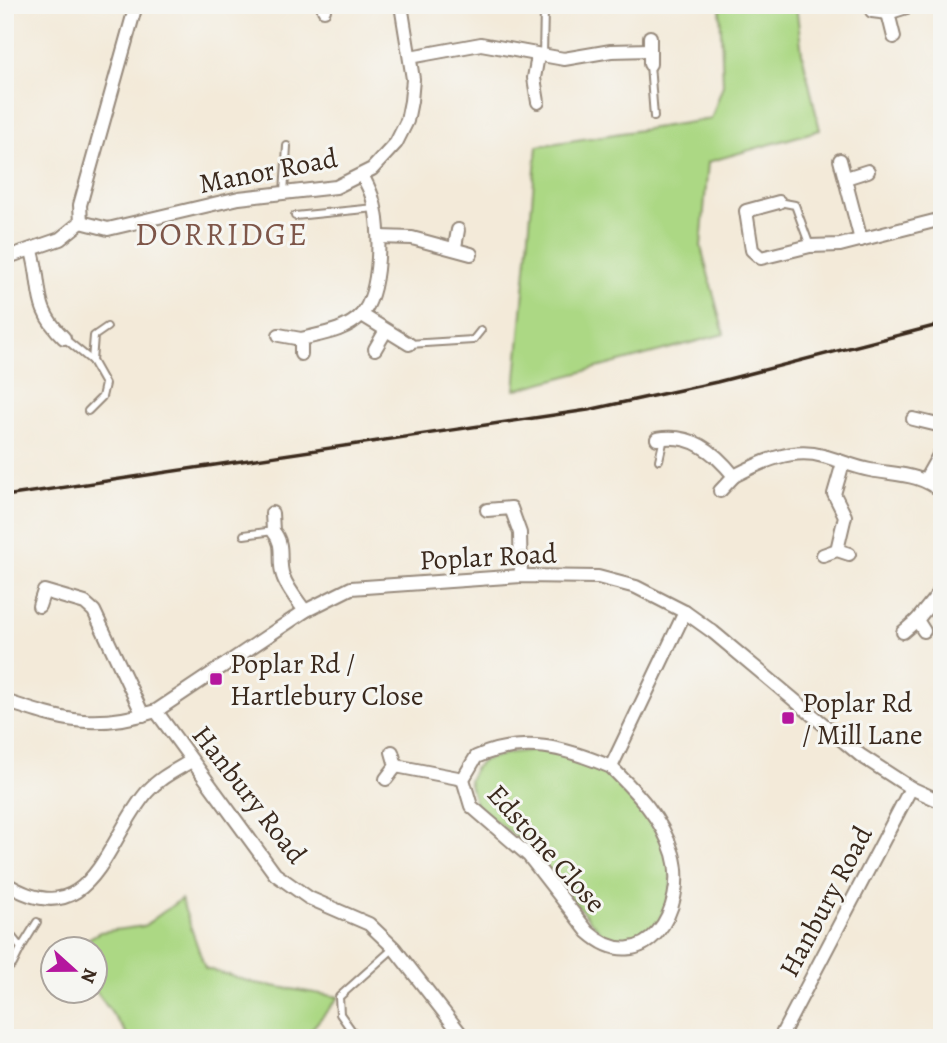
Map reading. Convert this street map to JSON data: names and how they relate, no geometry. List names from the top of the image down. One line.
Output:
{"streets":{"street":["Manor Road","Poplar Road","Hanbury Road","Edstone Close"]},"crossings":[["Poplar Road","Hanbury Road"]],"districts":["DORRIDGE"],"places":{"transit":["Poplar Rd / Hartlebury Close","Poplar Rd / Mill Lane"]},"north":"right"}
